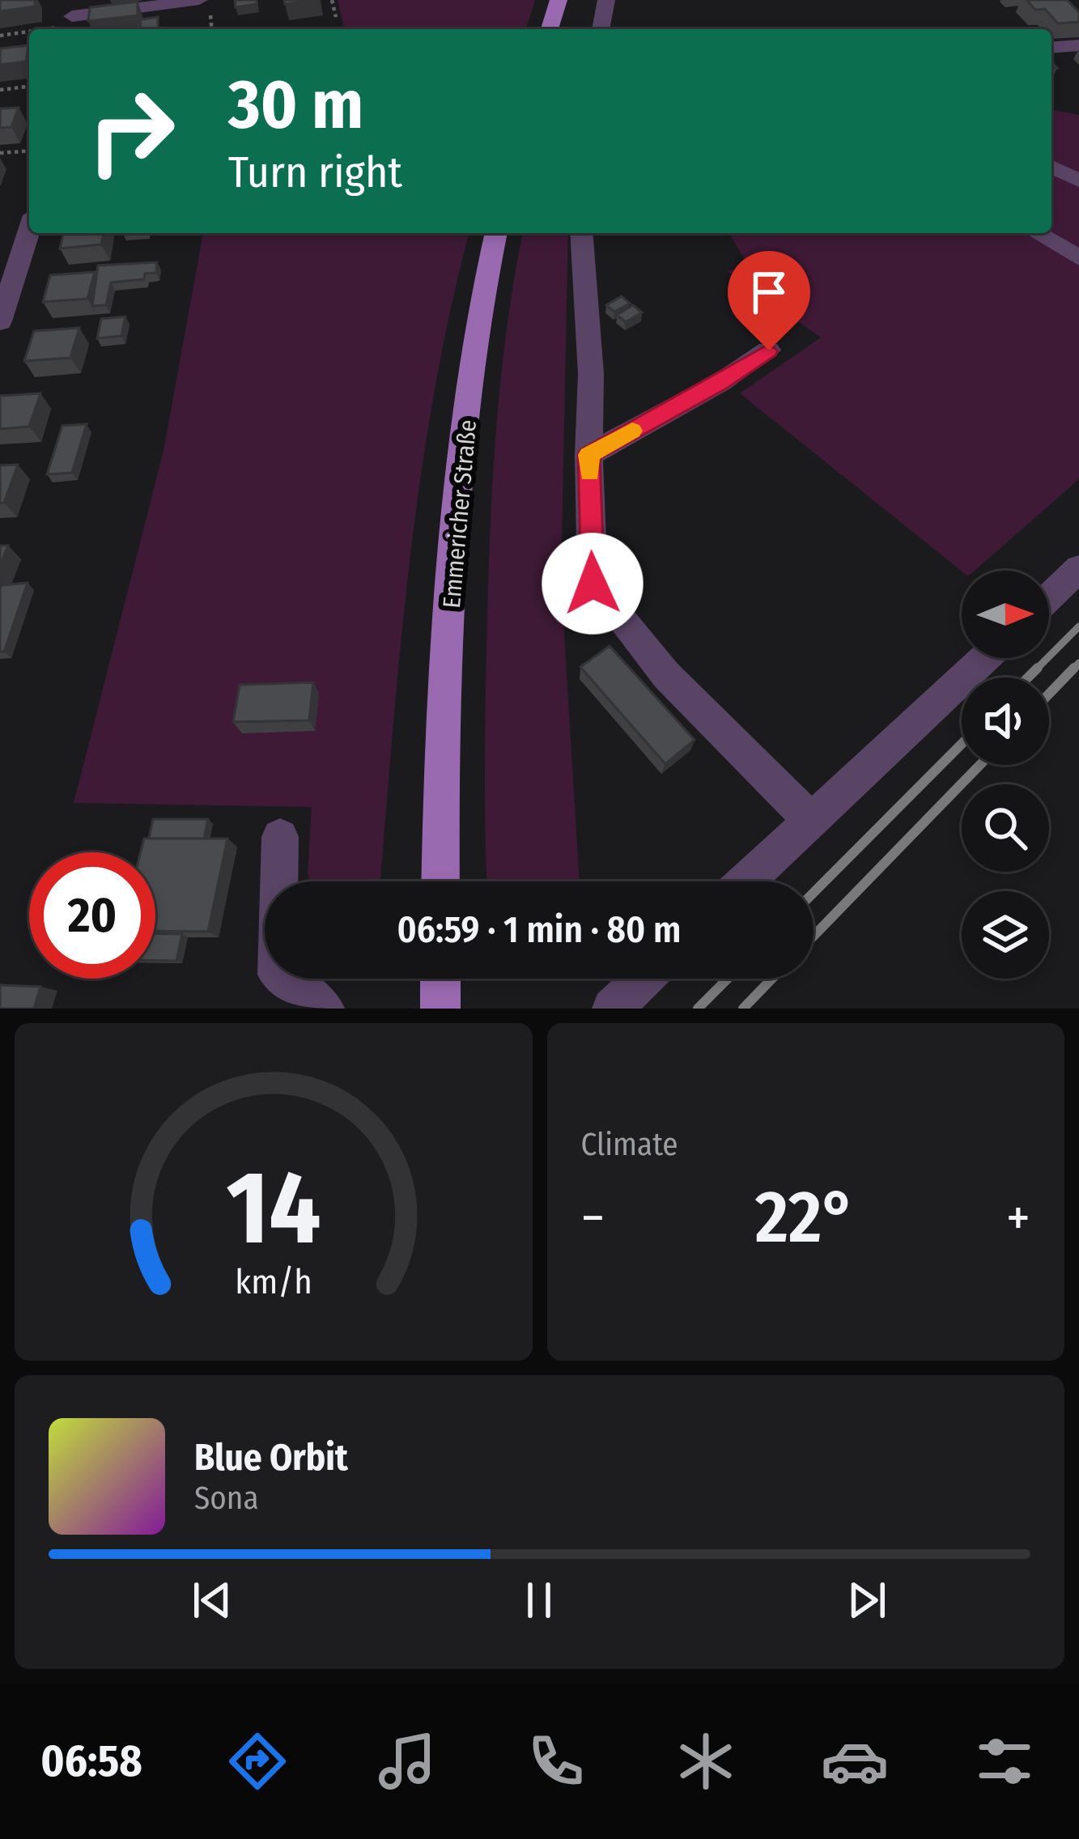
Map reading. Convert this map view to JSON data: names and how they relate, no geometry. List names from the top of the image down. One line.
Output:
{"streets":{"main road":["Emmericher Straße"]},"north":"right","page":{"turn":["30 m","Turn right"],"limit":"20","trip":"06:59 · 1 min · 80 m","tile":"Climate","heat":["−","22°","+"],"song":["Blue Orbit","Sona"],"tabs":"06:58","gauge":["14","km/h"]}}
